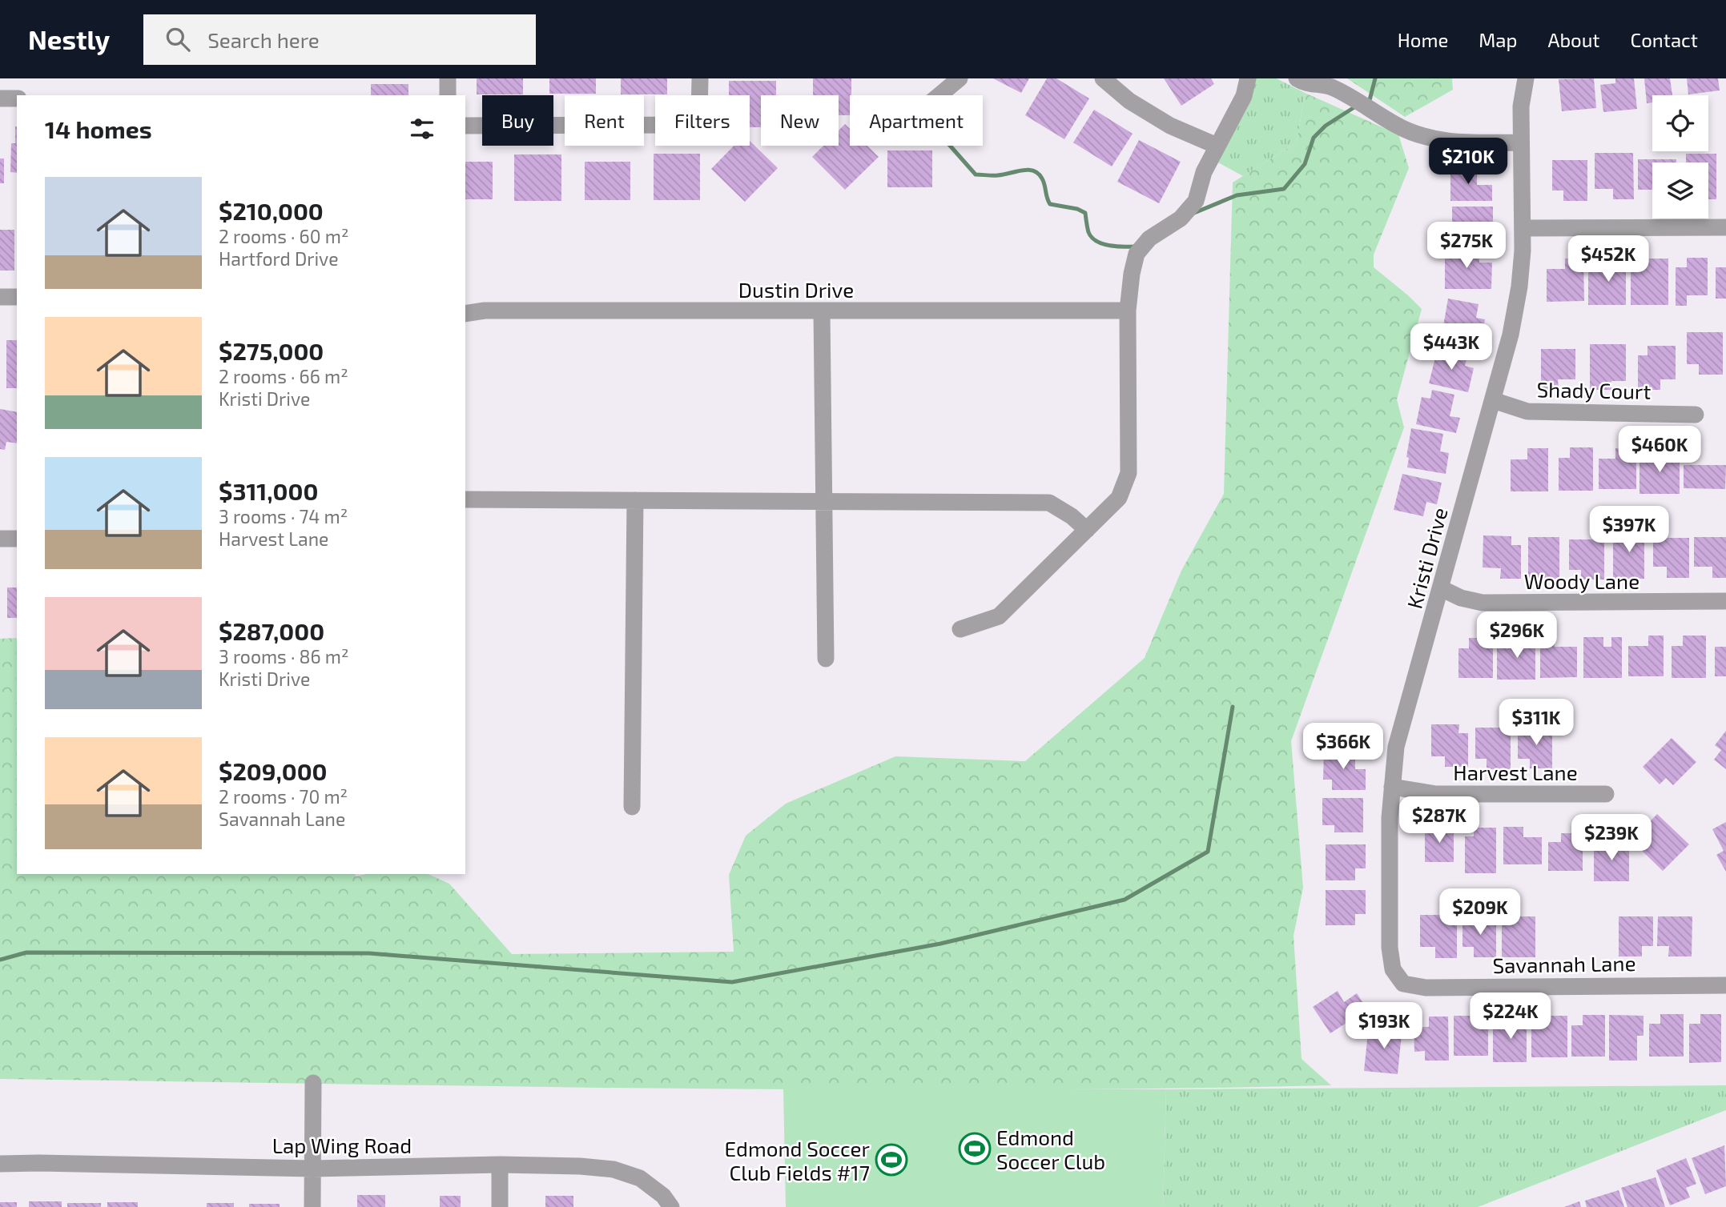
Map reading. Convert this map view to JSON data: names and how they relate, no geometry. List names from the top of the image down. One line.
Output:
{"streets":{"street":["Dustin Drive","Shady Court","Kristi Drive","Woody Lane","Harvest Lane","Savannah Lane","Lap Wing Road"]},"crossings":[["Shady Court","Kristi Drive"],["Kristi Drive","Woody Lane"],["Kristi Drive","Harvest Lane"],["Kristi Drive","Savannah Lane"]],"places":{"sports":["Edmond Soccer Club","Edmond Soccer Club Fields #17"]},"page":{"header":"Nestly","search":"Search here","nav":["Home","Map","About","Contact"],"chip":["Buy","Rent","Filters","New","Apartment"],"heading":"14 homes","price":["$210K","$275K","$452K","$443K","$460K","$397K","$296K","$311K","$366K","$287K","$239K","$209K","$224K","$193K"],"list":[{"name":"$210,000","note":"2 rooms · 60 m² · Hartford Drive"},{"name":"$275,000","note":"2 rooms · 66 m² · Kristi Drive"},{"name":"$311,000","note":"3 rooms · 74 m² · Harvest Lane"},{"name":"$287,000","note":"3 rooms · 86 m² · Kristi Drive"},{"name":"$209,000","note":"2 rooms · 70 m² · Savannah Lane"}]}}
